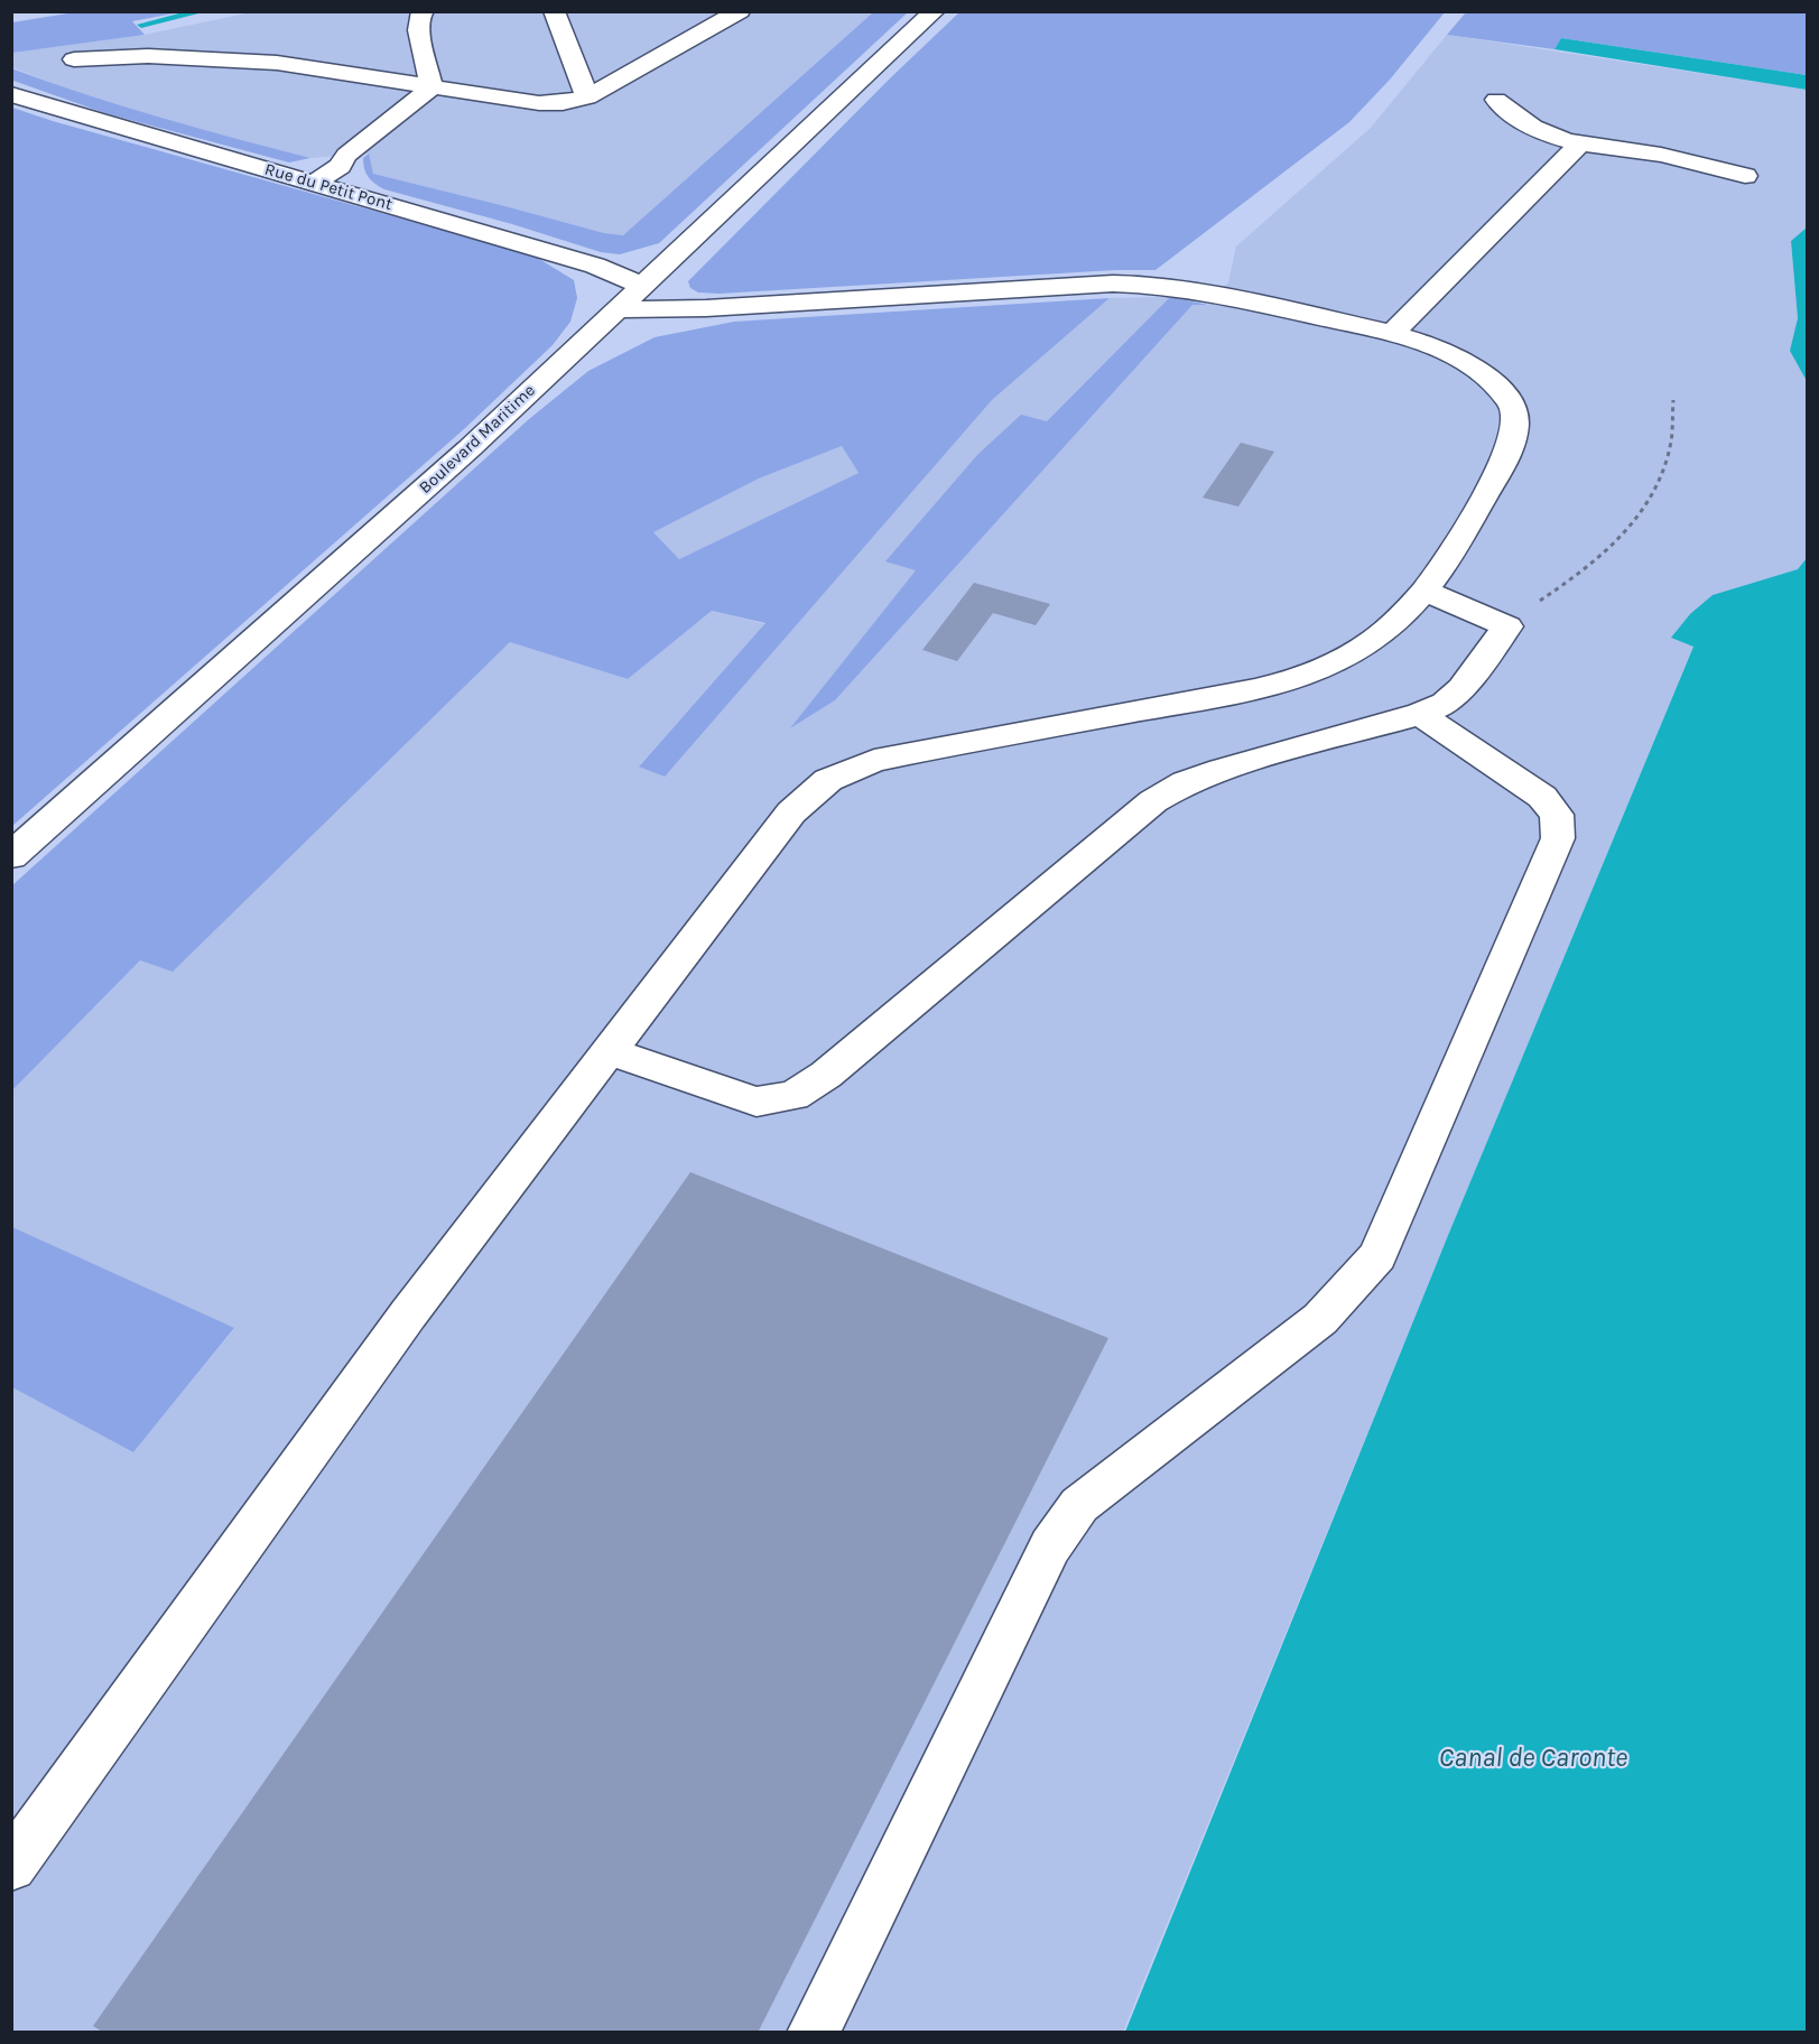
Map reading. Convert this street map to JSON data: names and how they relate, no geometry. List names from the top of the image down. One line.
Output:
{"streets":{"street":["Rue du Petit Pont","Boulevard Maritime"]},"crossings":[["Rue du Petit Pont","Boulevard Maritime"]],"water":["Canal de Caronte"]}
